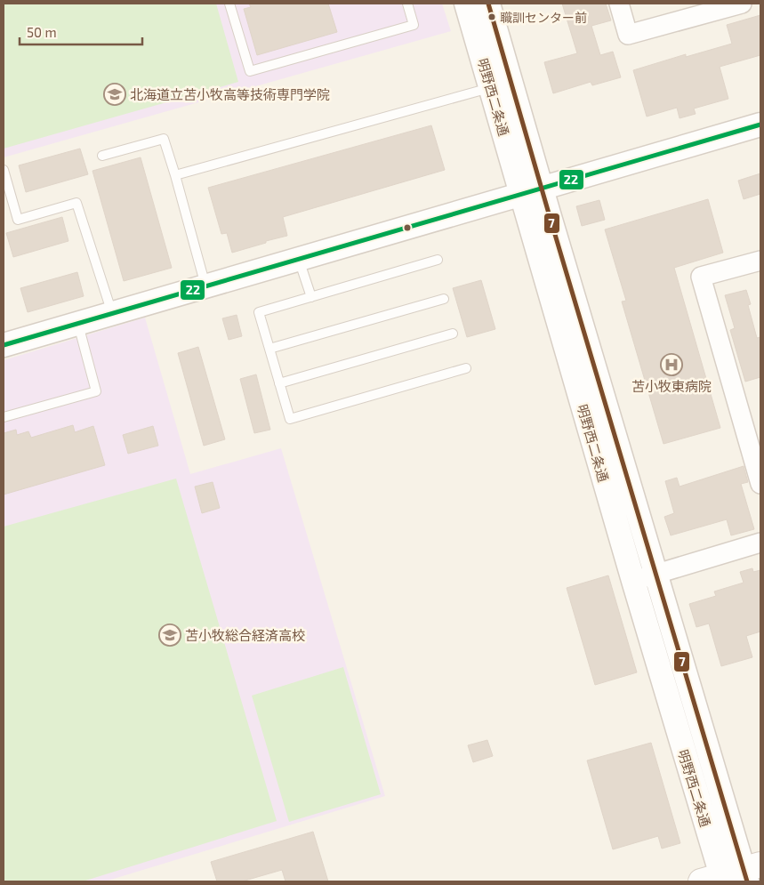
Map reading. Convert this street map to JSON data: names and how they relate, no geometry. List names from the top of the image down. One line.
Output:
{"streets":{"street":["明野西二条通"]},"places":{"other":["職訓センター前"],"school or university":["北海道立苫小牧高等技術専門学院","苫小牧総合経済高校"],"hospital":["苫小牧東病院"]},"lines":["transit line 7","transit line 22"],"scale_bar":"50 m"}
